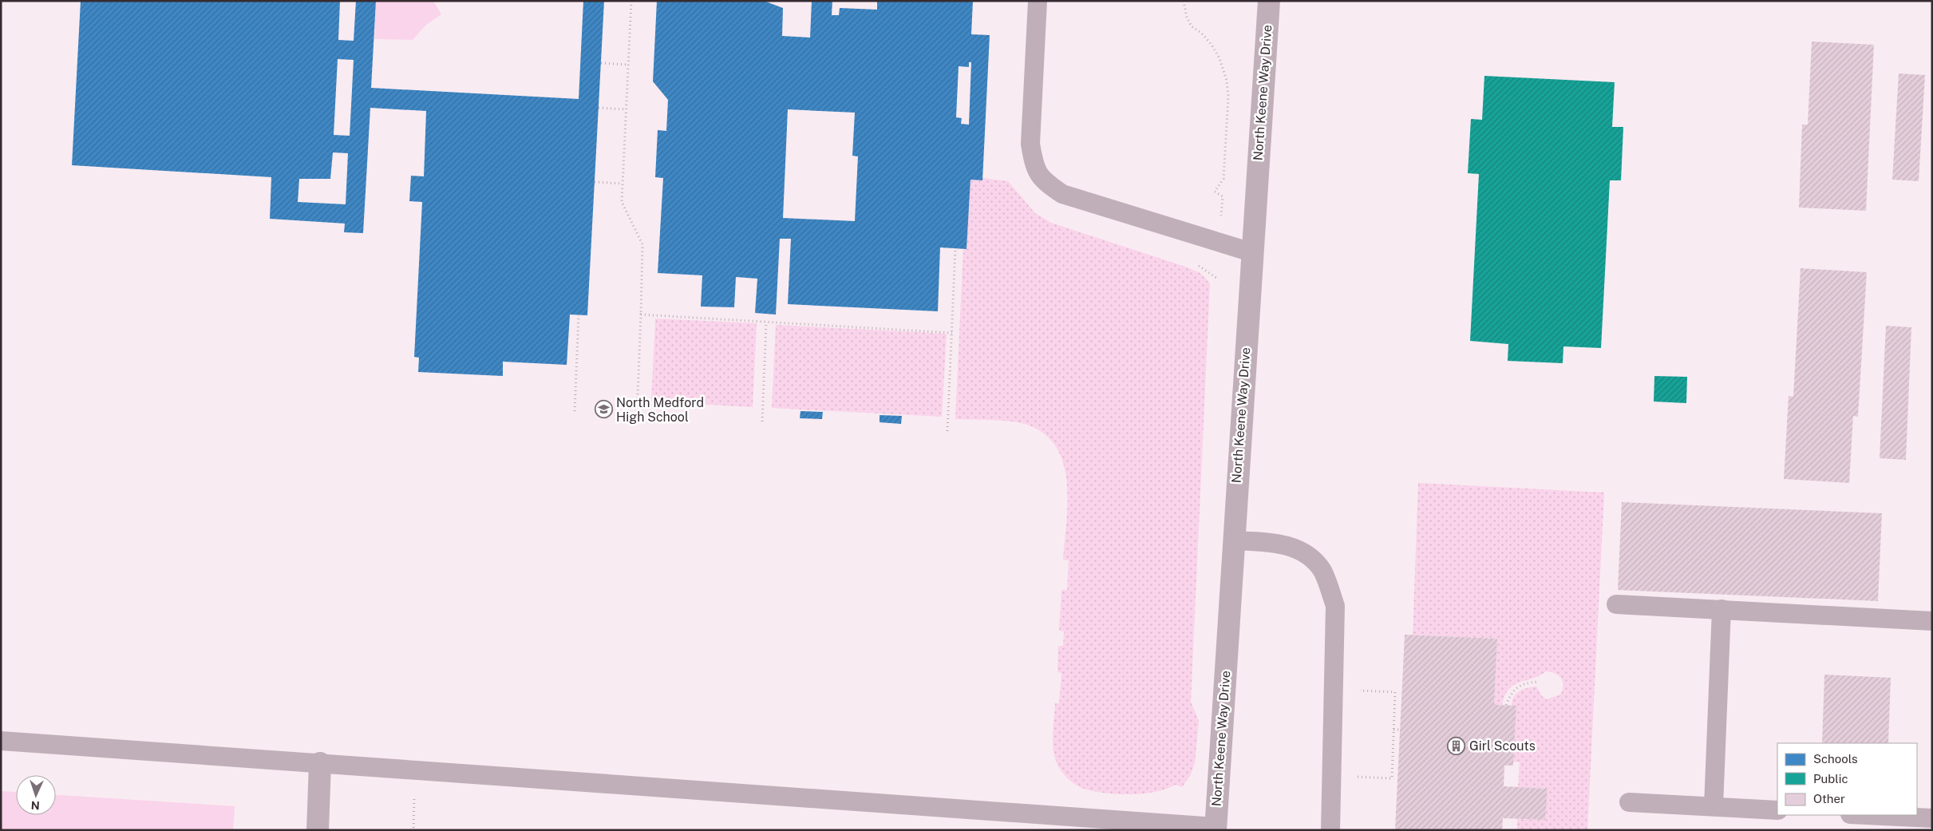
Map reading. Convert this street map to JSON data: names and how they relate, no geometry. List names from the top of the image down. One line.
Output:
{"streets":{"street":["North Keene Way Drive"]},"places":{"school or university":["North Medford High School"],"building":["Girl Scouts"]},"legend":["Schools","Public","Other"],"north":"bottom"}
